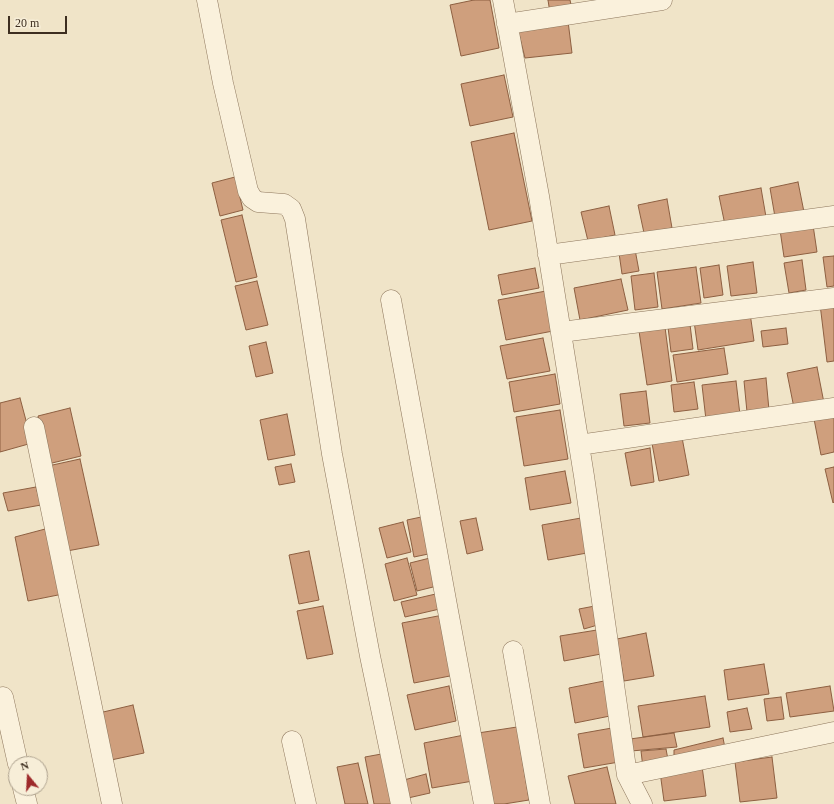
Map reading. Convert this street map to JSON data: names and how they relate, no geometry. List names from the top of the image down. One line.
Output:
{"scale_bar":"20 m","north":"top"}
